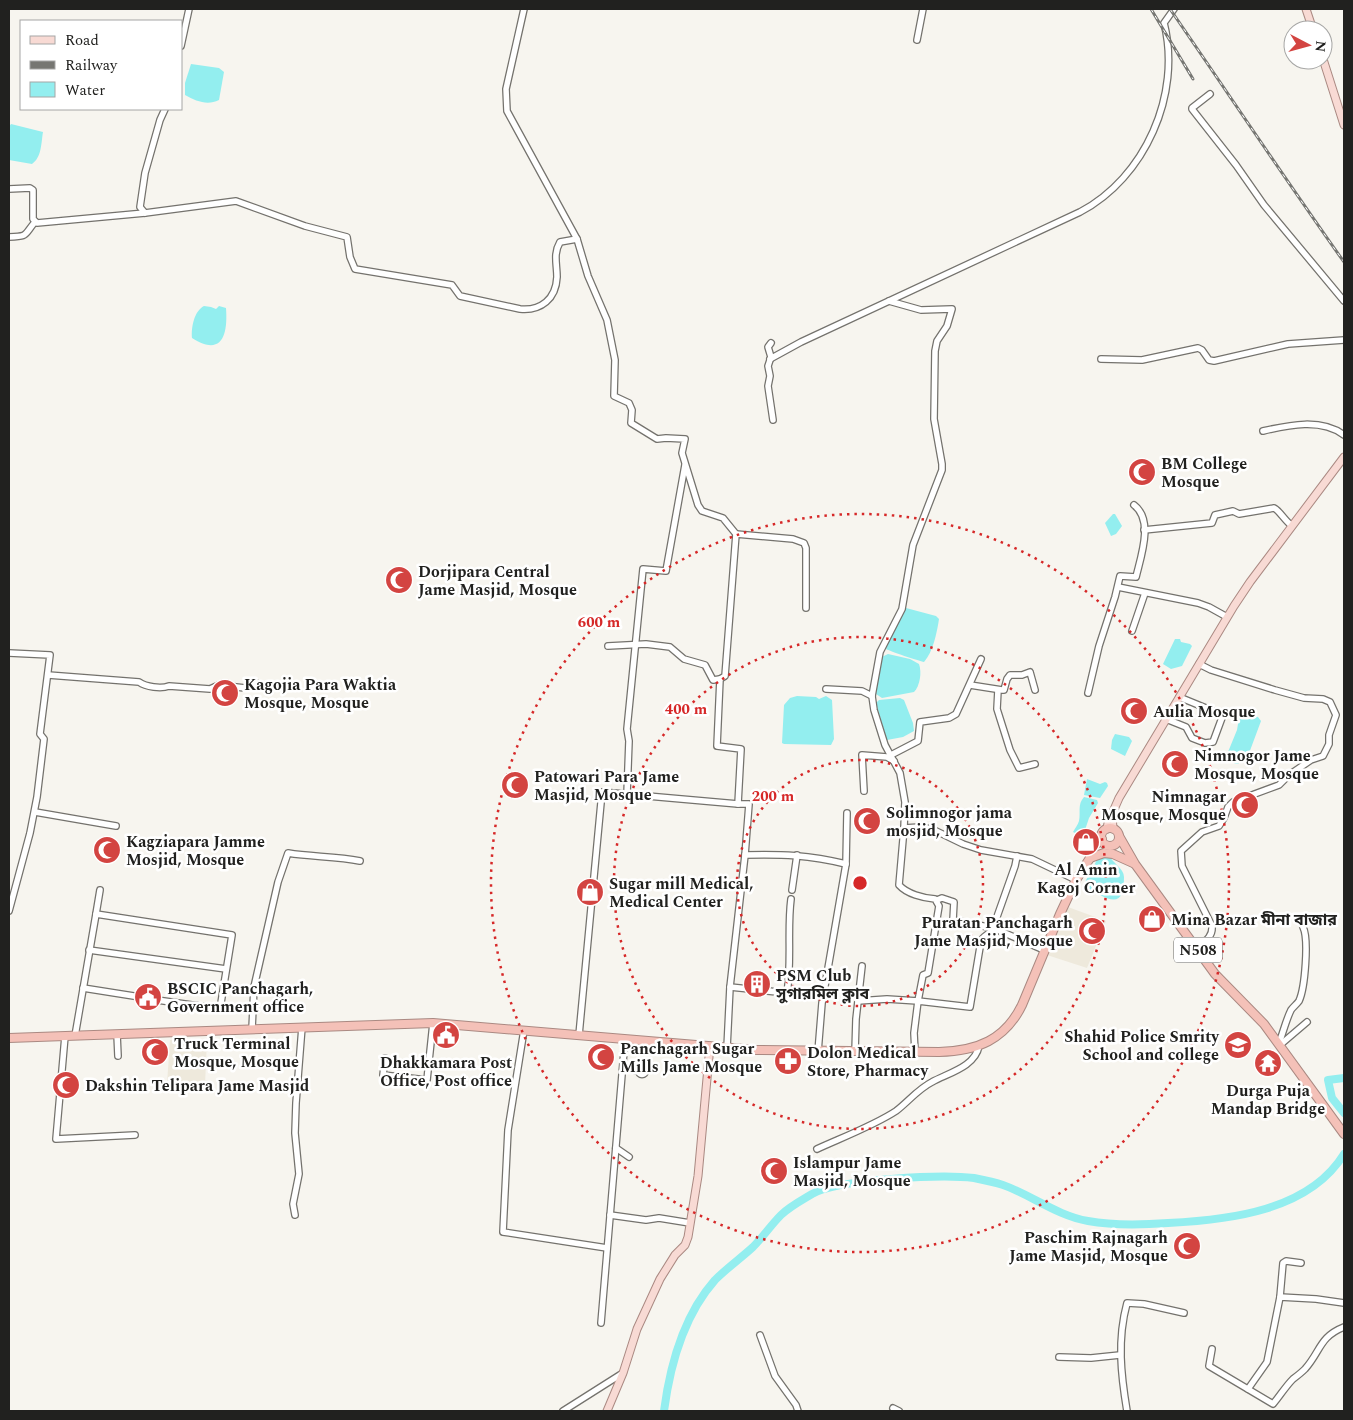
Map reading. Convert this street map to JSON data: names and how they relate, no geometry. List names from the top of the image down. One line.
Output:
{"streets":{"highway":["N508"]},"places":{"mosque":["BM College Mosque","Dorjipara Central Jame Masjid, Mosque","Kagojia Para Waktia Mosque, Mosque","Aulia Mosque","Nimnogor Jame Mosque, Mosque","Patowari Para Jame Masjid, Mosque","Nimnagar Mosque, Mosque","Solimnogor jama mosjid, Mosque","Kagziapara Jamme Mosjid, Mosque","Puratan Panchagarh Jame Masjid, Mosque","Truck Terminal Mosque, Mosque","Panchagarh Sugar Mills Jame Mosque","Dakshin Telipara Jame Masjid","Islampur Jame Masjid, Mosque","Paschim Rajnagarh Jame Masjid, Mosque"],"shop":["Al Amin Kagoj Corner","Sugar mill Medical, Medical Center","Mina Bazar মীনা বাজার"],"building":["PSM Club সুগারমিল ক্লাব"],"public building":["BSCIC Panchagarh, Government office","Dhakkamara Post Office, Post office"],"school or university":["Shahid Police Smrity School and college"],"pharmacy":["Dolon Medical Store, Pharmacy"],"temple":["Durga Puja Mandap Bridge"]},"legend":["Road","Railway","Water"],"north":"right","rings":["600 m","400 m","200 m"]}
